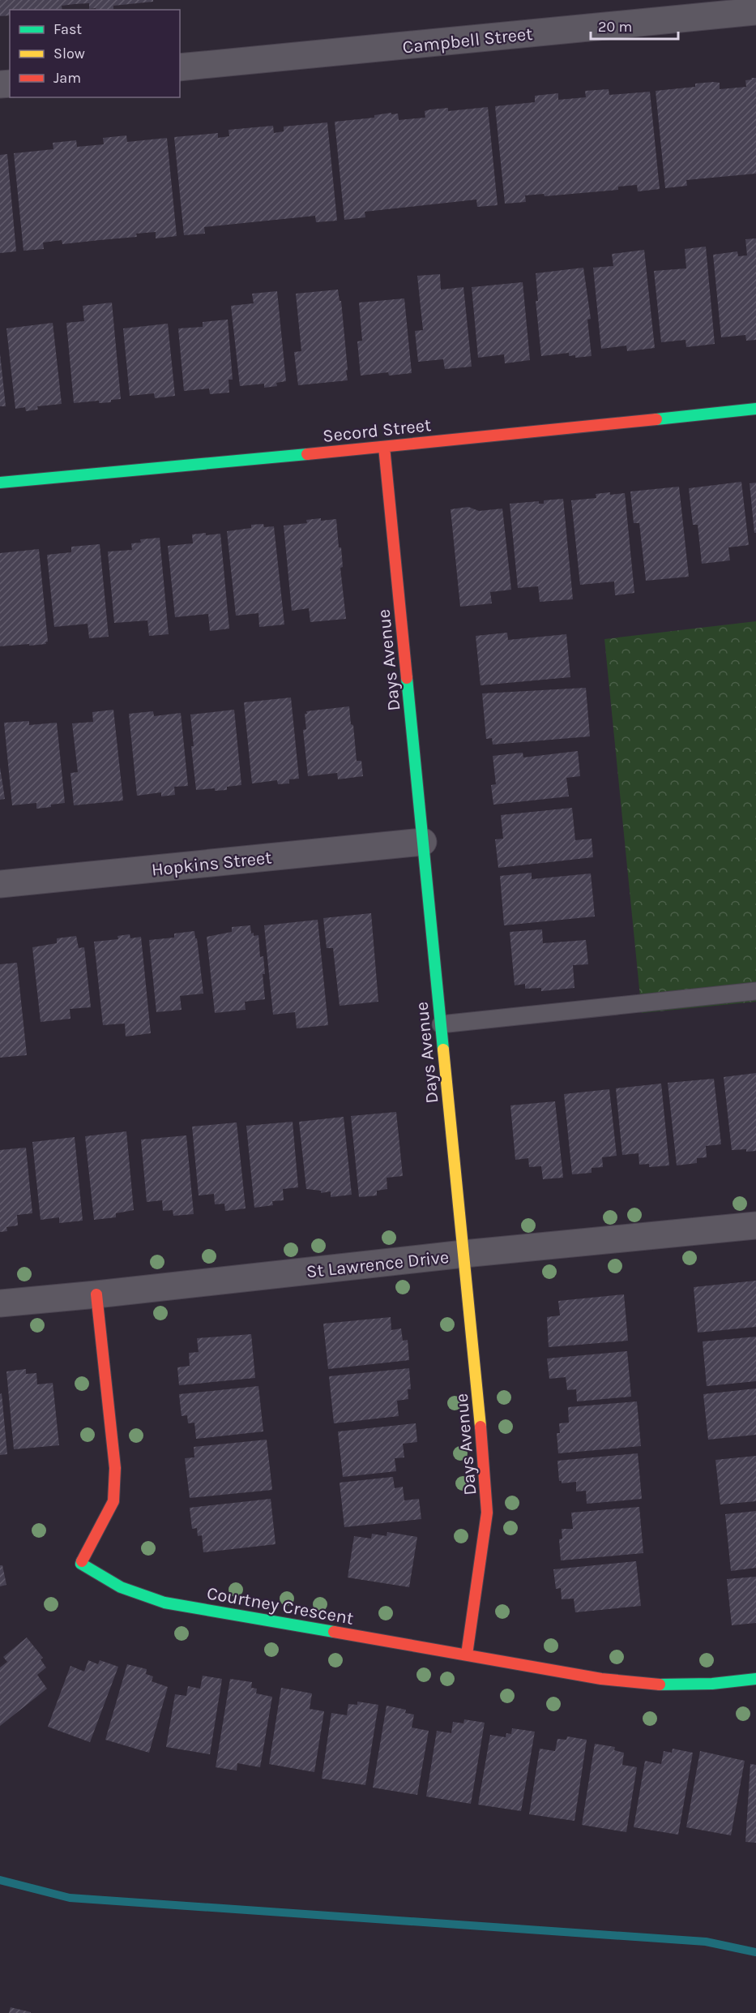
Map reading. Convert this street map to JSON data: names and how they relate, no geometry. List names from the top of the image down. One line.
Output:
{"streets":{"street":["Campbell Street","Secord Street","Days Avenue","Hopkins Street","St Lawrence Drive","Courtney Crescent"]},"crossings":[["Secord Street","Days Avenue"],["Days Avenue","Hopkins Street"],["Days Avenue","St Lawrence Drive"],["Days Avenue","Courtney Crescent"],["St Lawrence Drive","Courtney Crescent"]],"legend":["Fast","Slow","Jam"],"scale_bar":"20 m"}
